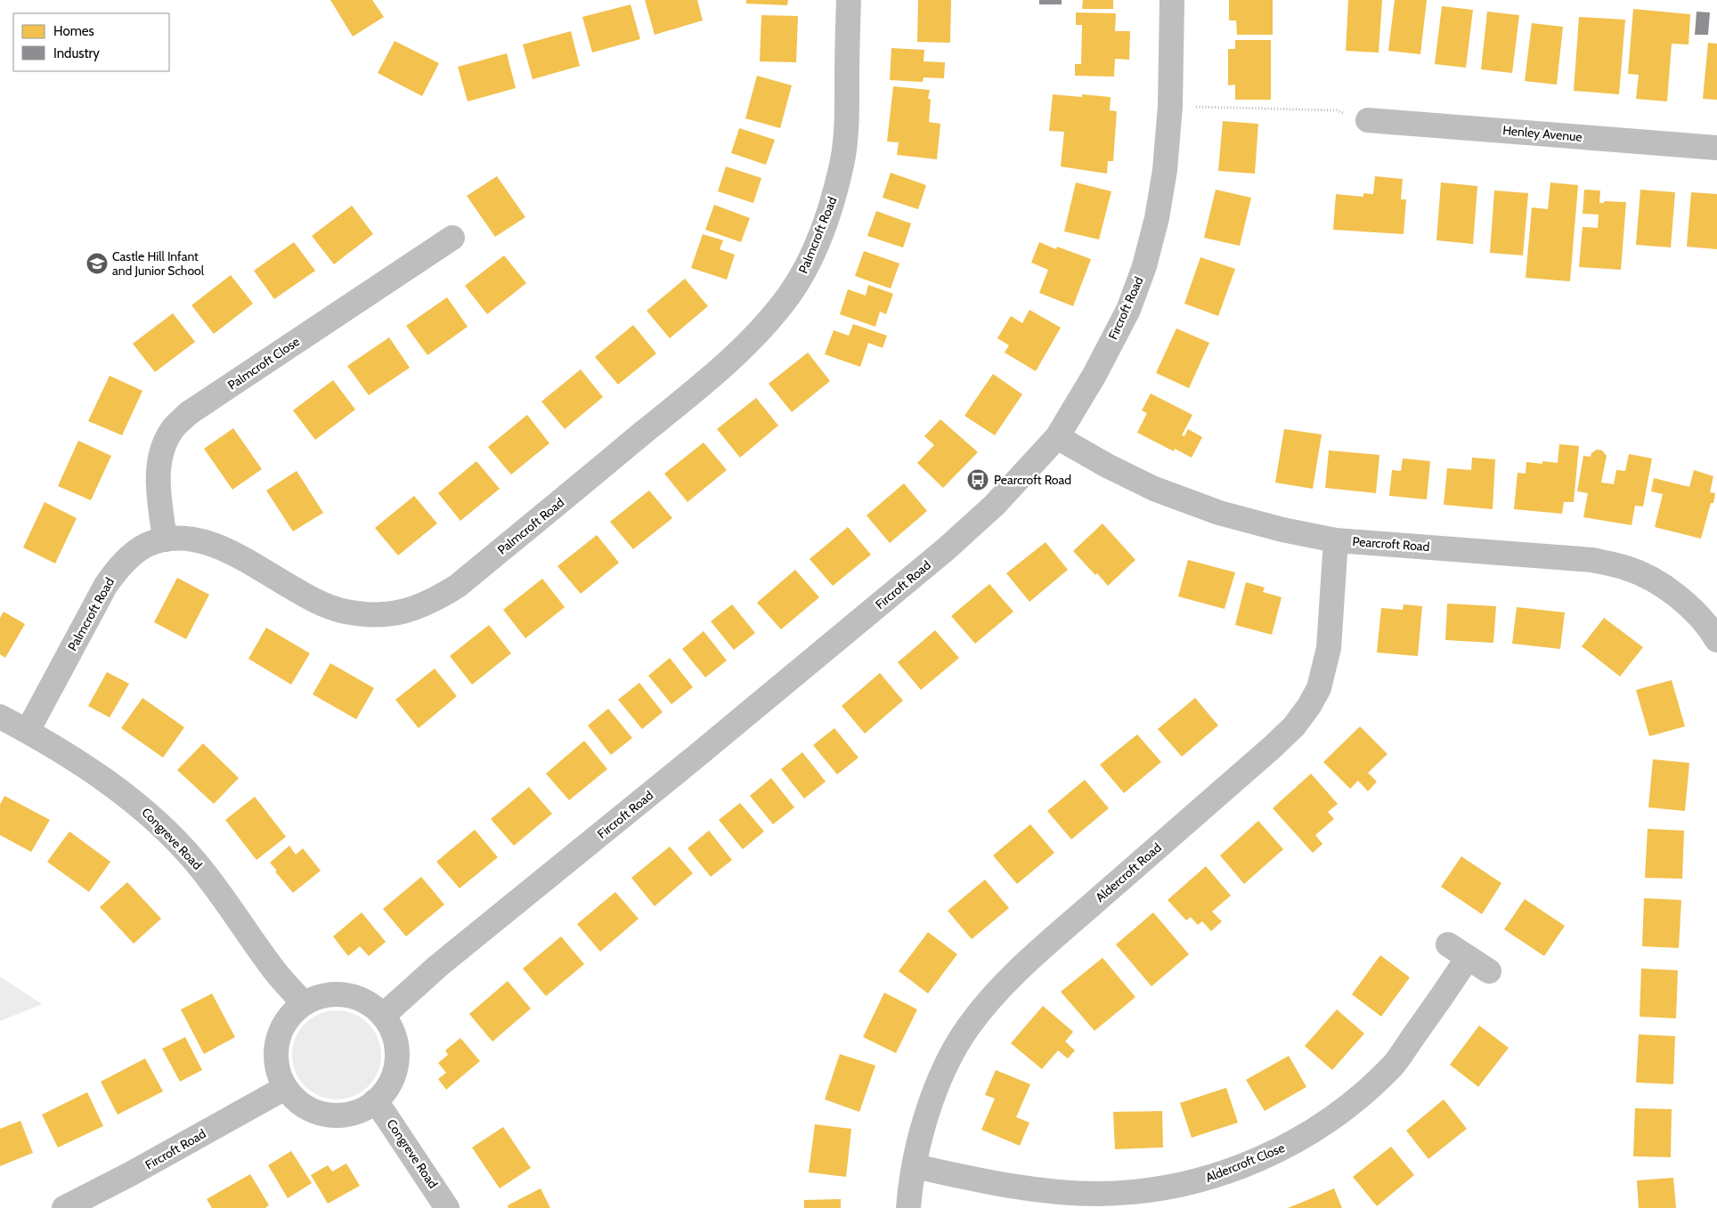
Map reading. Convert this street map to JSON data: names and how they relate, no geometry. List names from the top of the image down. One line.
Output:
{"streets":{"street":["Henley Avenue","Palmcroft Road","Fircroft Road","Palmcroft Close","Pearcroft Road","Congreve Road","Aldercroft Road","Aldercroft Close"]},"crossings":[["Palmcroft Road","Palmcroft Close"],["Palmcroft Road","Congreve Road"],["Fircroft Road","Pearcroft Road"],["Fircroft Road","Congreve Road"],["Pearcroft Road","Aldercroft Road"],["Aldercroft Road","Aldercroft Close"]],"places":{"school or university":["Castle Hill Infant and Junior School"],"bus stop":["Pearcroft Road"]},"legend":["Homes","Industry"]}
